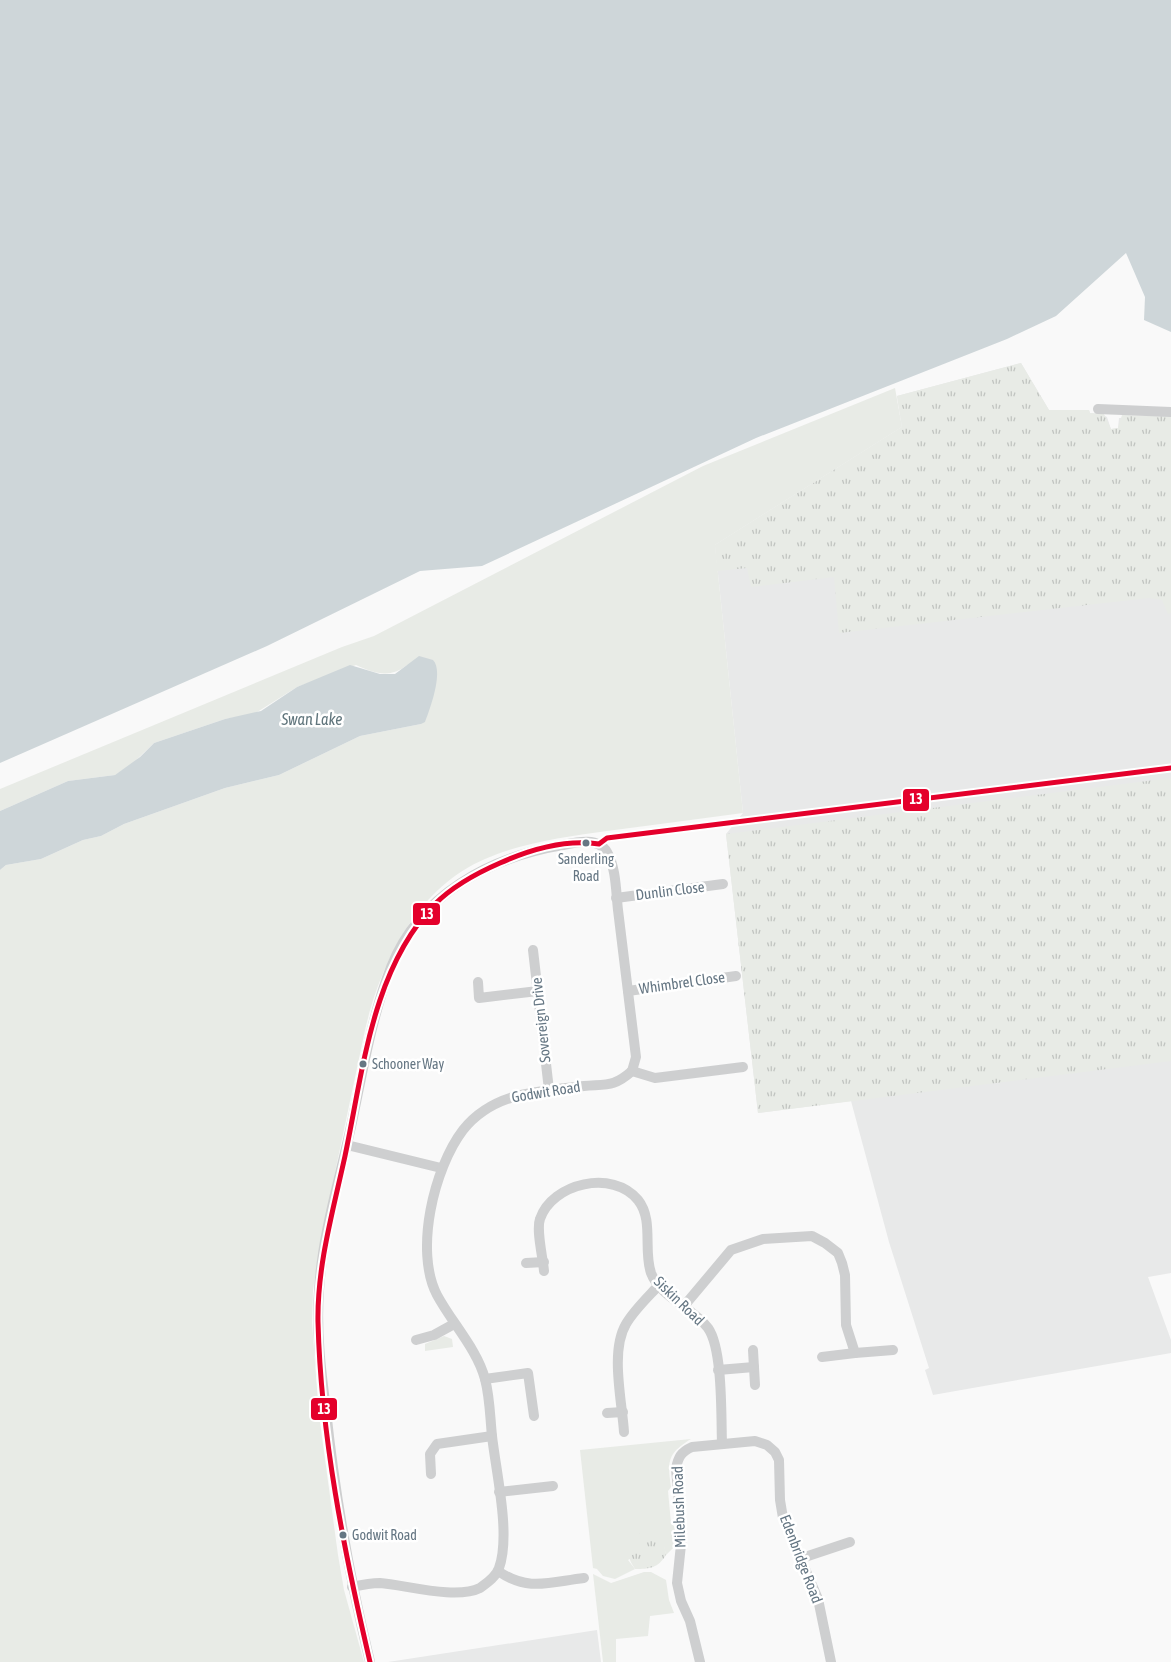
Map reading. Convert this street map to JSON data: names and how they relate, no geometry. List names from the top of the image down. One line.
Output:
{"streets":{"street":["Dunlin Close","Whimbrel Close","Sovereign Drive","Godwit Road","Siskin Road","Milebush Road","Edenbridge Road"]},"crossings":[["Sovereign Drive","Godwit Road"],["Siskin Road","Milebush Road"],["Siskin Road","Edenbridge Road"],["Milebush Road","Edenbridge Road"]],"water":["Swan Lake"],"places":["Sanderling Road","Schooner Way","Godwit Road"],"lines":["transit line 13"]}
